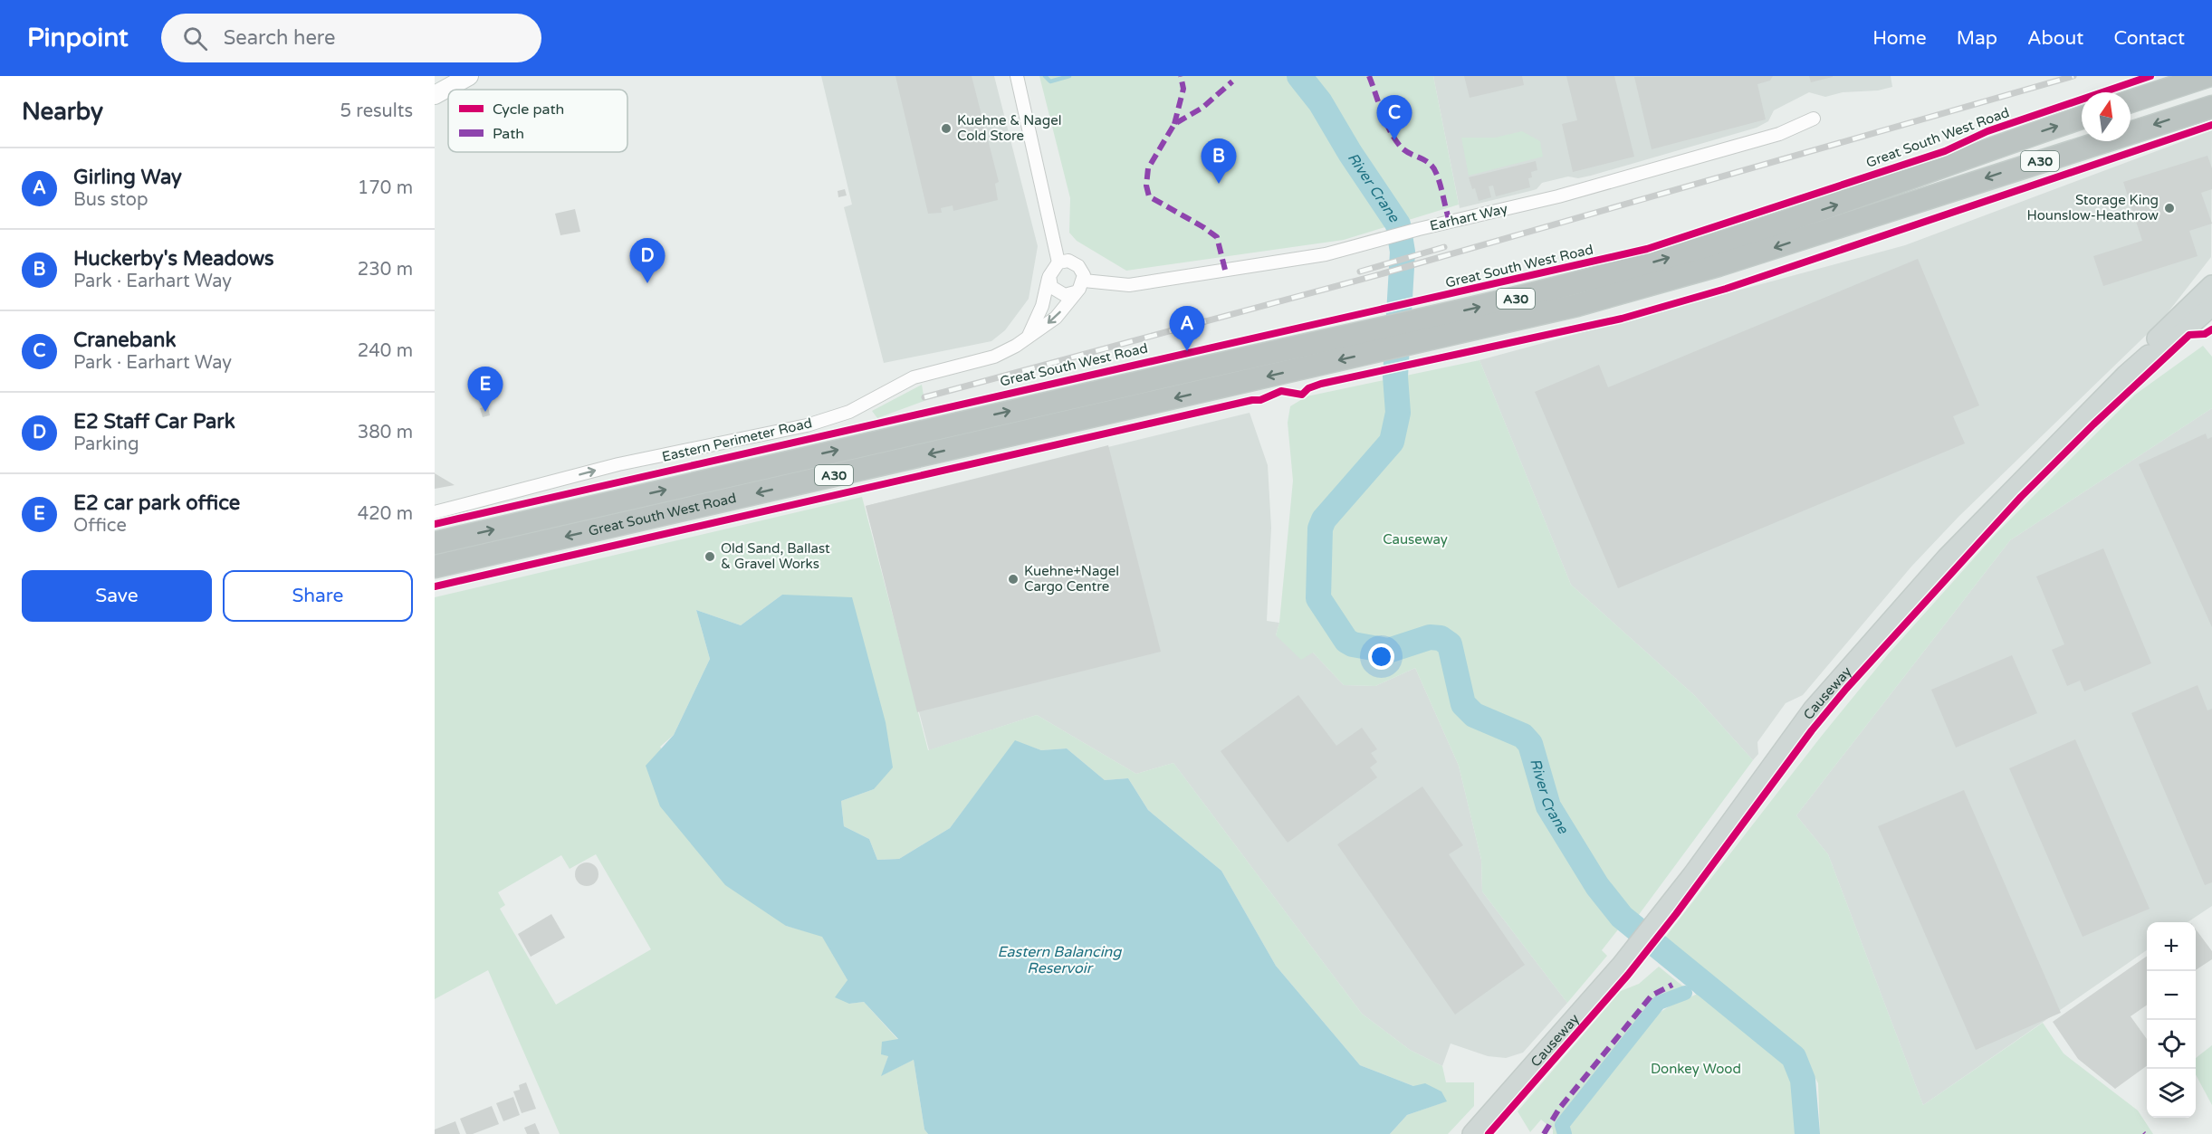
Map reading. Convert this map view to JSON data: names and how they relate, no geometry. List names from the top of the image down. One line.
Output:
{"streets":{"highway":["Great South West Road","A30"],"main road":["Causeway"],"street":["Earhart Way","Eastern Perimeter Road"]},"crossings":[["Earhart Way","Eastern Perimeter Road"]],"one_way":["Eastern Perimeter Road"],"water":["River Crane","Eastern Balancing Reservoir"],"parks":["Causeway","Donkey Wood"],"places":["Kuehne & Nagel Cold Store","Storage King Hounslow-Heathrow","Old Sand, Ballast & Gravel Works","Kuehne+Nagel Cargo Centre"],"legend":["Cycle path","Path"],"north":"top","page":{"header":"Pinpoint","search":"Search here","nav":["Home","Map","About","Contact"],"heading":["Nearby","5 results"],"pins":["C","B","D","A","E"],"list":[{"mark":"A","name":"Girling Way","note":"Bus stop","value":"170 m"},{"mark":"B","name":"Huckerby's Meadows","note":"Park · Earhart Way","value":"230 m"},{"mark":"C","name":"Cranebank","note":"Park · Earhart Way","value":"240 m"},{"mark":"D","name":"E2 Staff Car Park","note":"Parking","value":"380 m"},{"mark":"E","name":"E2 car park office","note":"Office","value":"420 m"}],"buttons":["Save","Share"],"map_buttons":["+","−"]}}
